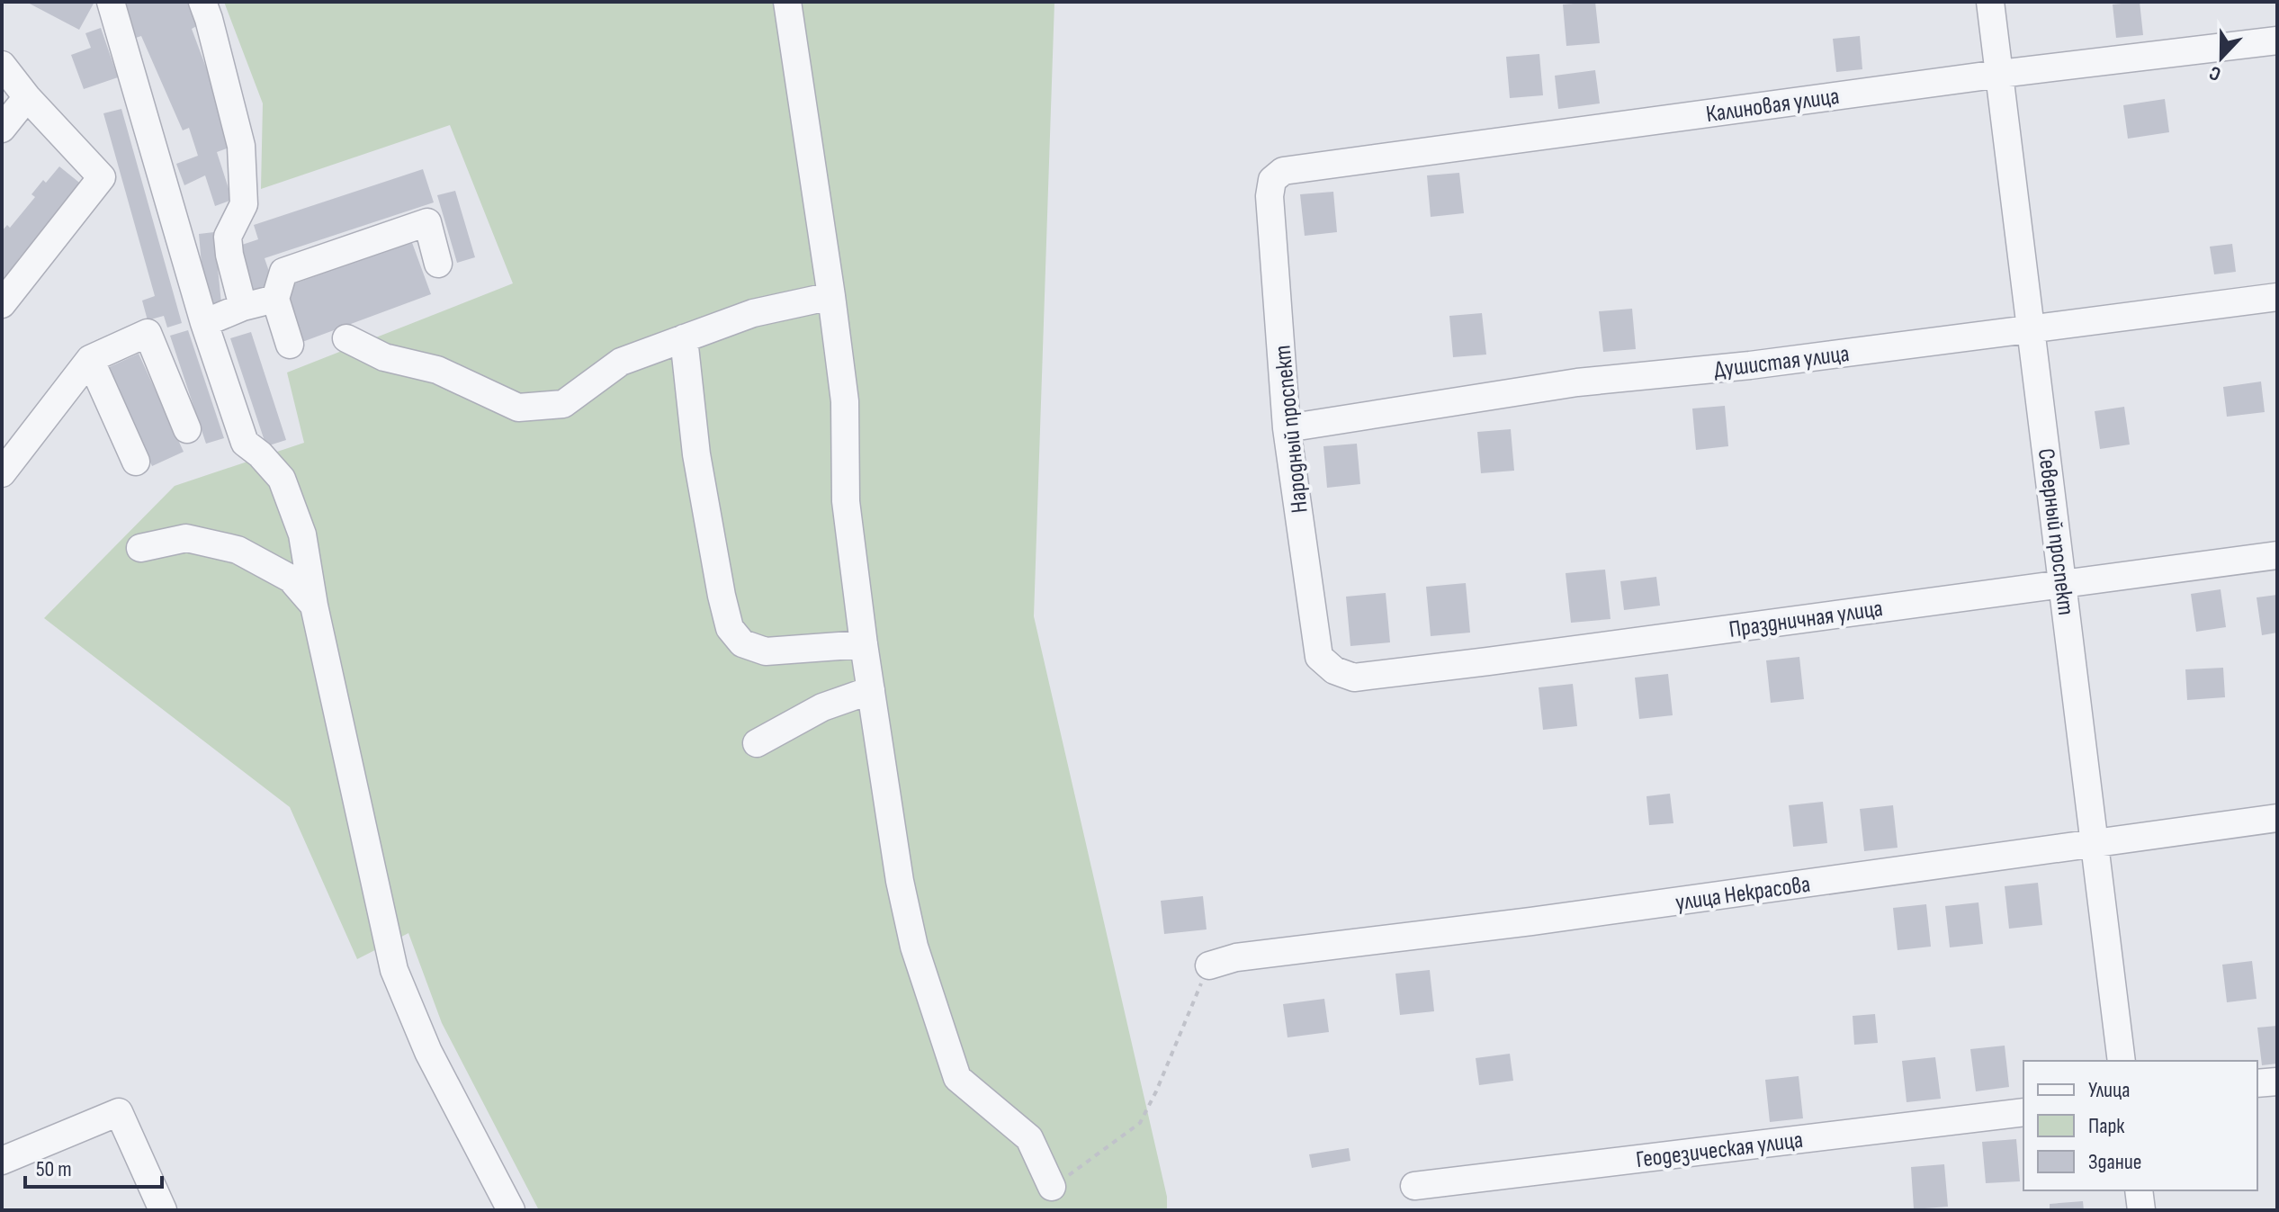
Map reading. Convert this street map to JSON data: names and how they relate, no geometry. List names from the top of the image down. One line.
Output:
{"streets":{"street":["Калиновая улица","Душистая улица","Народный проспект","Северный проспект","Праздничная улица","улица Некрасова","Геодезическая улица"]},"crossings":[["Калиновая улица","Народный проспект"],["Калиновая улица","Северный проспект"],["Душистая улица","Народный проспект"],["Душистая улица","Северный проспект"],["Народный проспект","Праздничная улица"],["Северный проспект","Праздничная улица"],["Северный проспект","улица Некрасова"]],"legend":["Улица","Парк","Здание"],"scale_bar":"50 m","north":"bottom"}
